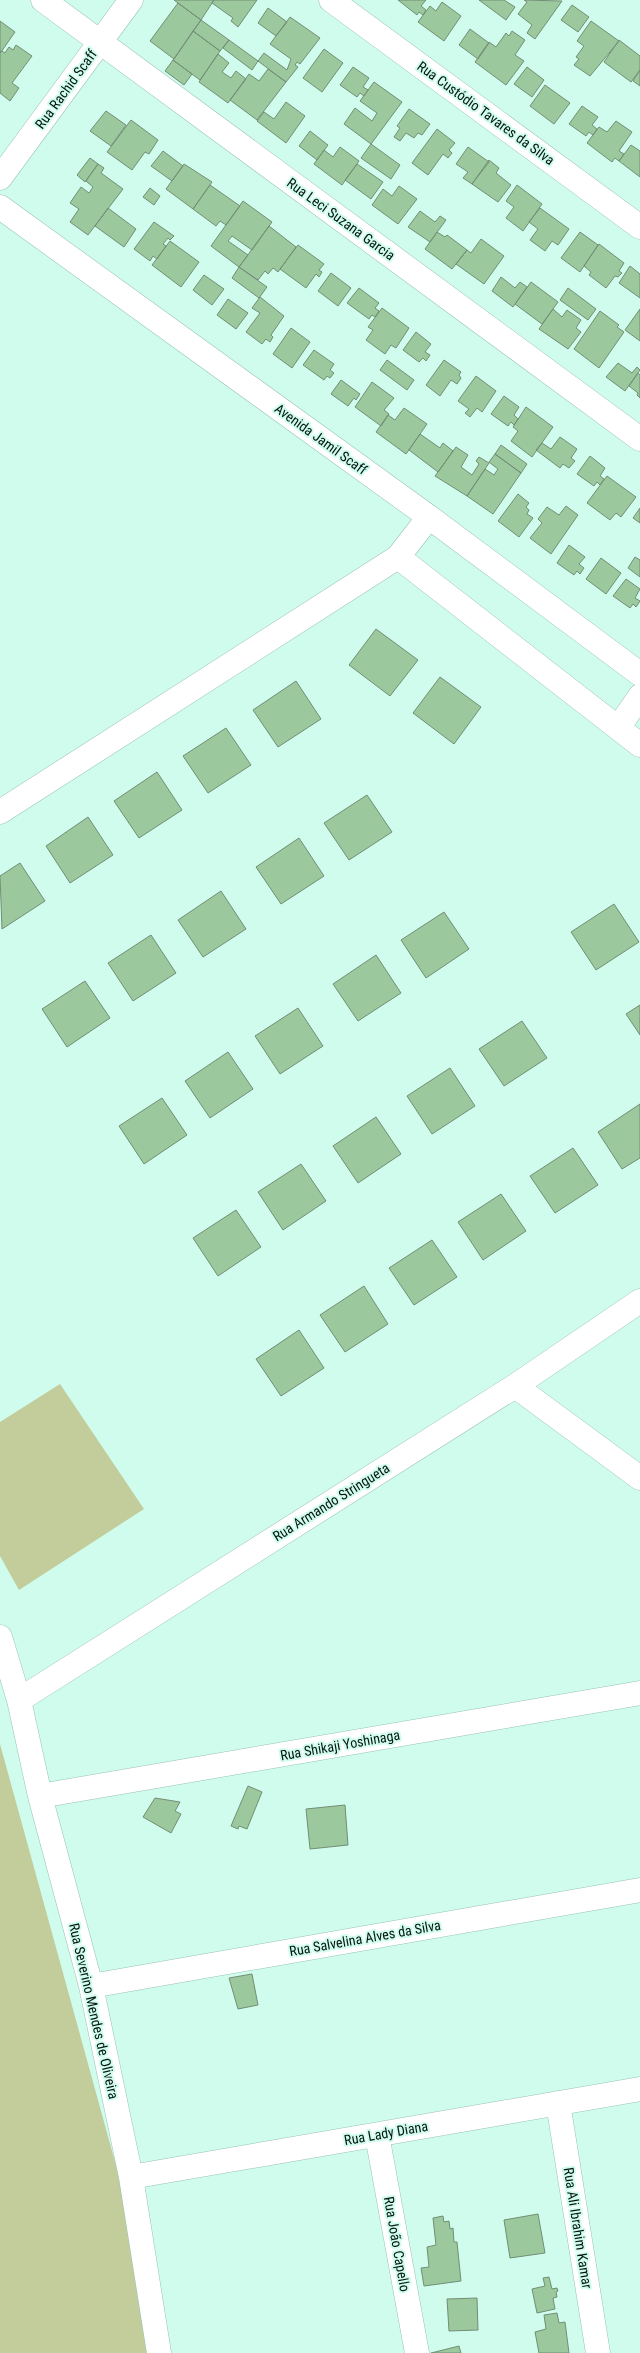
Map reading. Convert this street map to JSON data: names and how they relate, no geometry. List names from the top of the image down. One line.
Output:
{"streets":{"street":["Rua Rachid Scaff","Rua Custódio Tavares da Silva","Rua Leci Suzana Garcia","Avenida Jamil Scaff","Rua Armando Stringueta","Rua Shikaji Yoshinaga","Rua Salvelina Alves da Silva","Rua Severino Mendes de Oliveira","Rua Lady Diana","Rua Ali Ibrahim Kamar","Rua João Capello"]},"crossings":[["Rua Rachid Scaff","Rua Leci Suzana Garcia"],["Rua Armando Stringueta","Rua Severino Mendes de Oliveira"],["Rua Shikaji Yoshinaga","Rua Severino Mendes de Oliveira"],["Rua Salvelina Alves da Silva","Rua Severino Mendes de Oliveira"],["Rua Severino Mendes de Oliveira","Rua Lady Diana"],["Rua Lady Diana","Rua Ali Ibrahim Kamar"],["Rua Lady Diana","Rua João Capello"]]}
